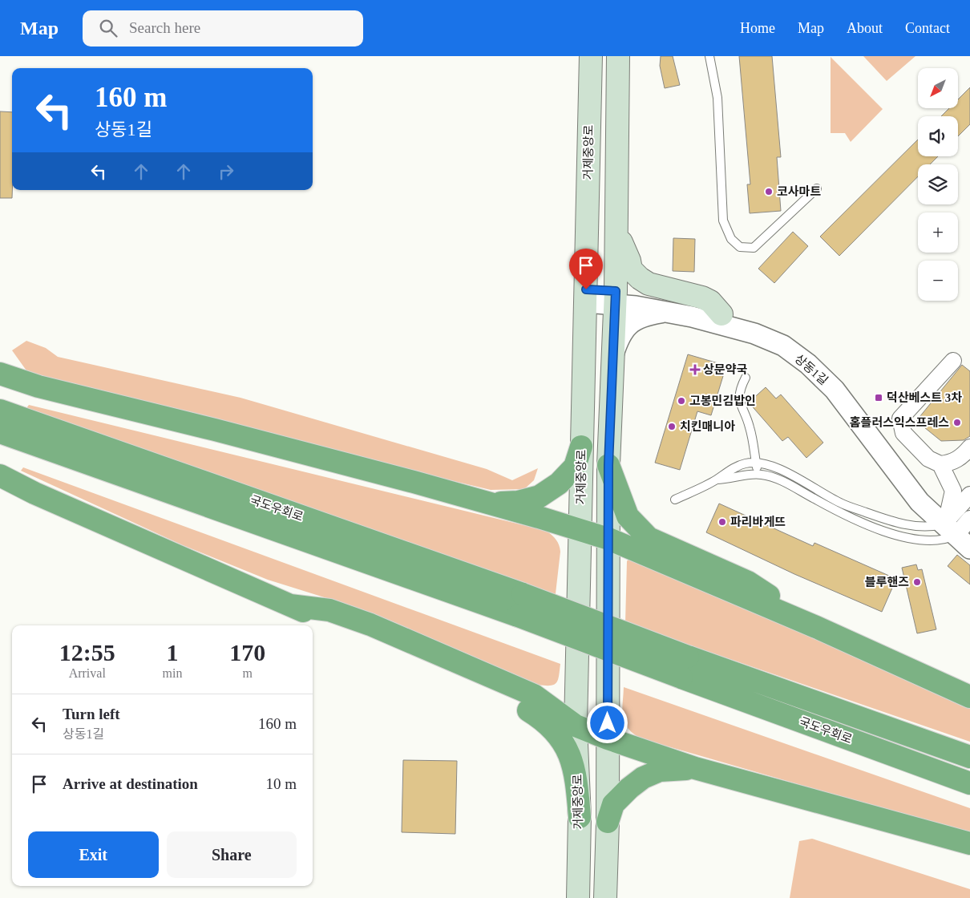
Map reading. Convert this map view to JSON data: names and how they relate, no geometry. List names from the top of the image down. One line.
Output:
{"streets":{"highway":["국도우회로"],"main road":["거제중앙로"],"street":["상동1길"]},"crossings":[["거제중앙로","상동1길"]],"places":{"other":["코사마트","고봉민김밥인","홈플러스익스프레스","치킨매니아","파리바게뜨","블루핸즈"],"health":["상문약국"],"transit":["덕산베스트 3차"]},"north":"bottom left","page":{"header":"Map","search":"Search here","nav":["Home","Map","About","Contact"],"map_buttons":["+","−"],"turn":["160 m","상동1길"],"eta":["12:55","Arrival","1","min","170","m"],"list":[{"name":"Turn left","note":"상동1길","value":"160 m"},{"name":"Arrive at destination","value":"10 m"}],"buttons":["Exit","Share"]}}
